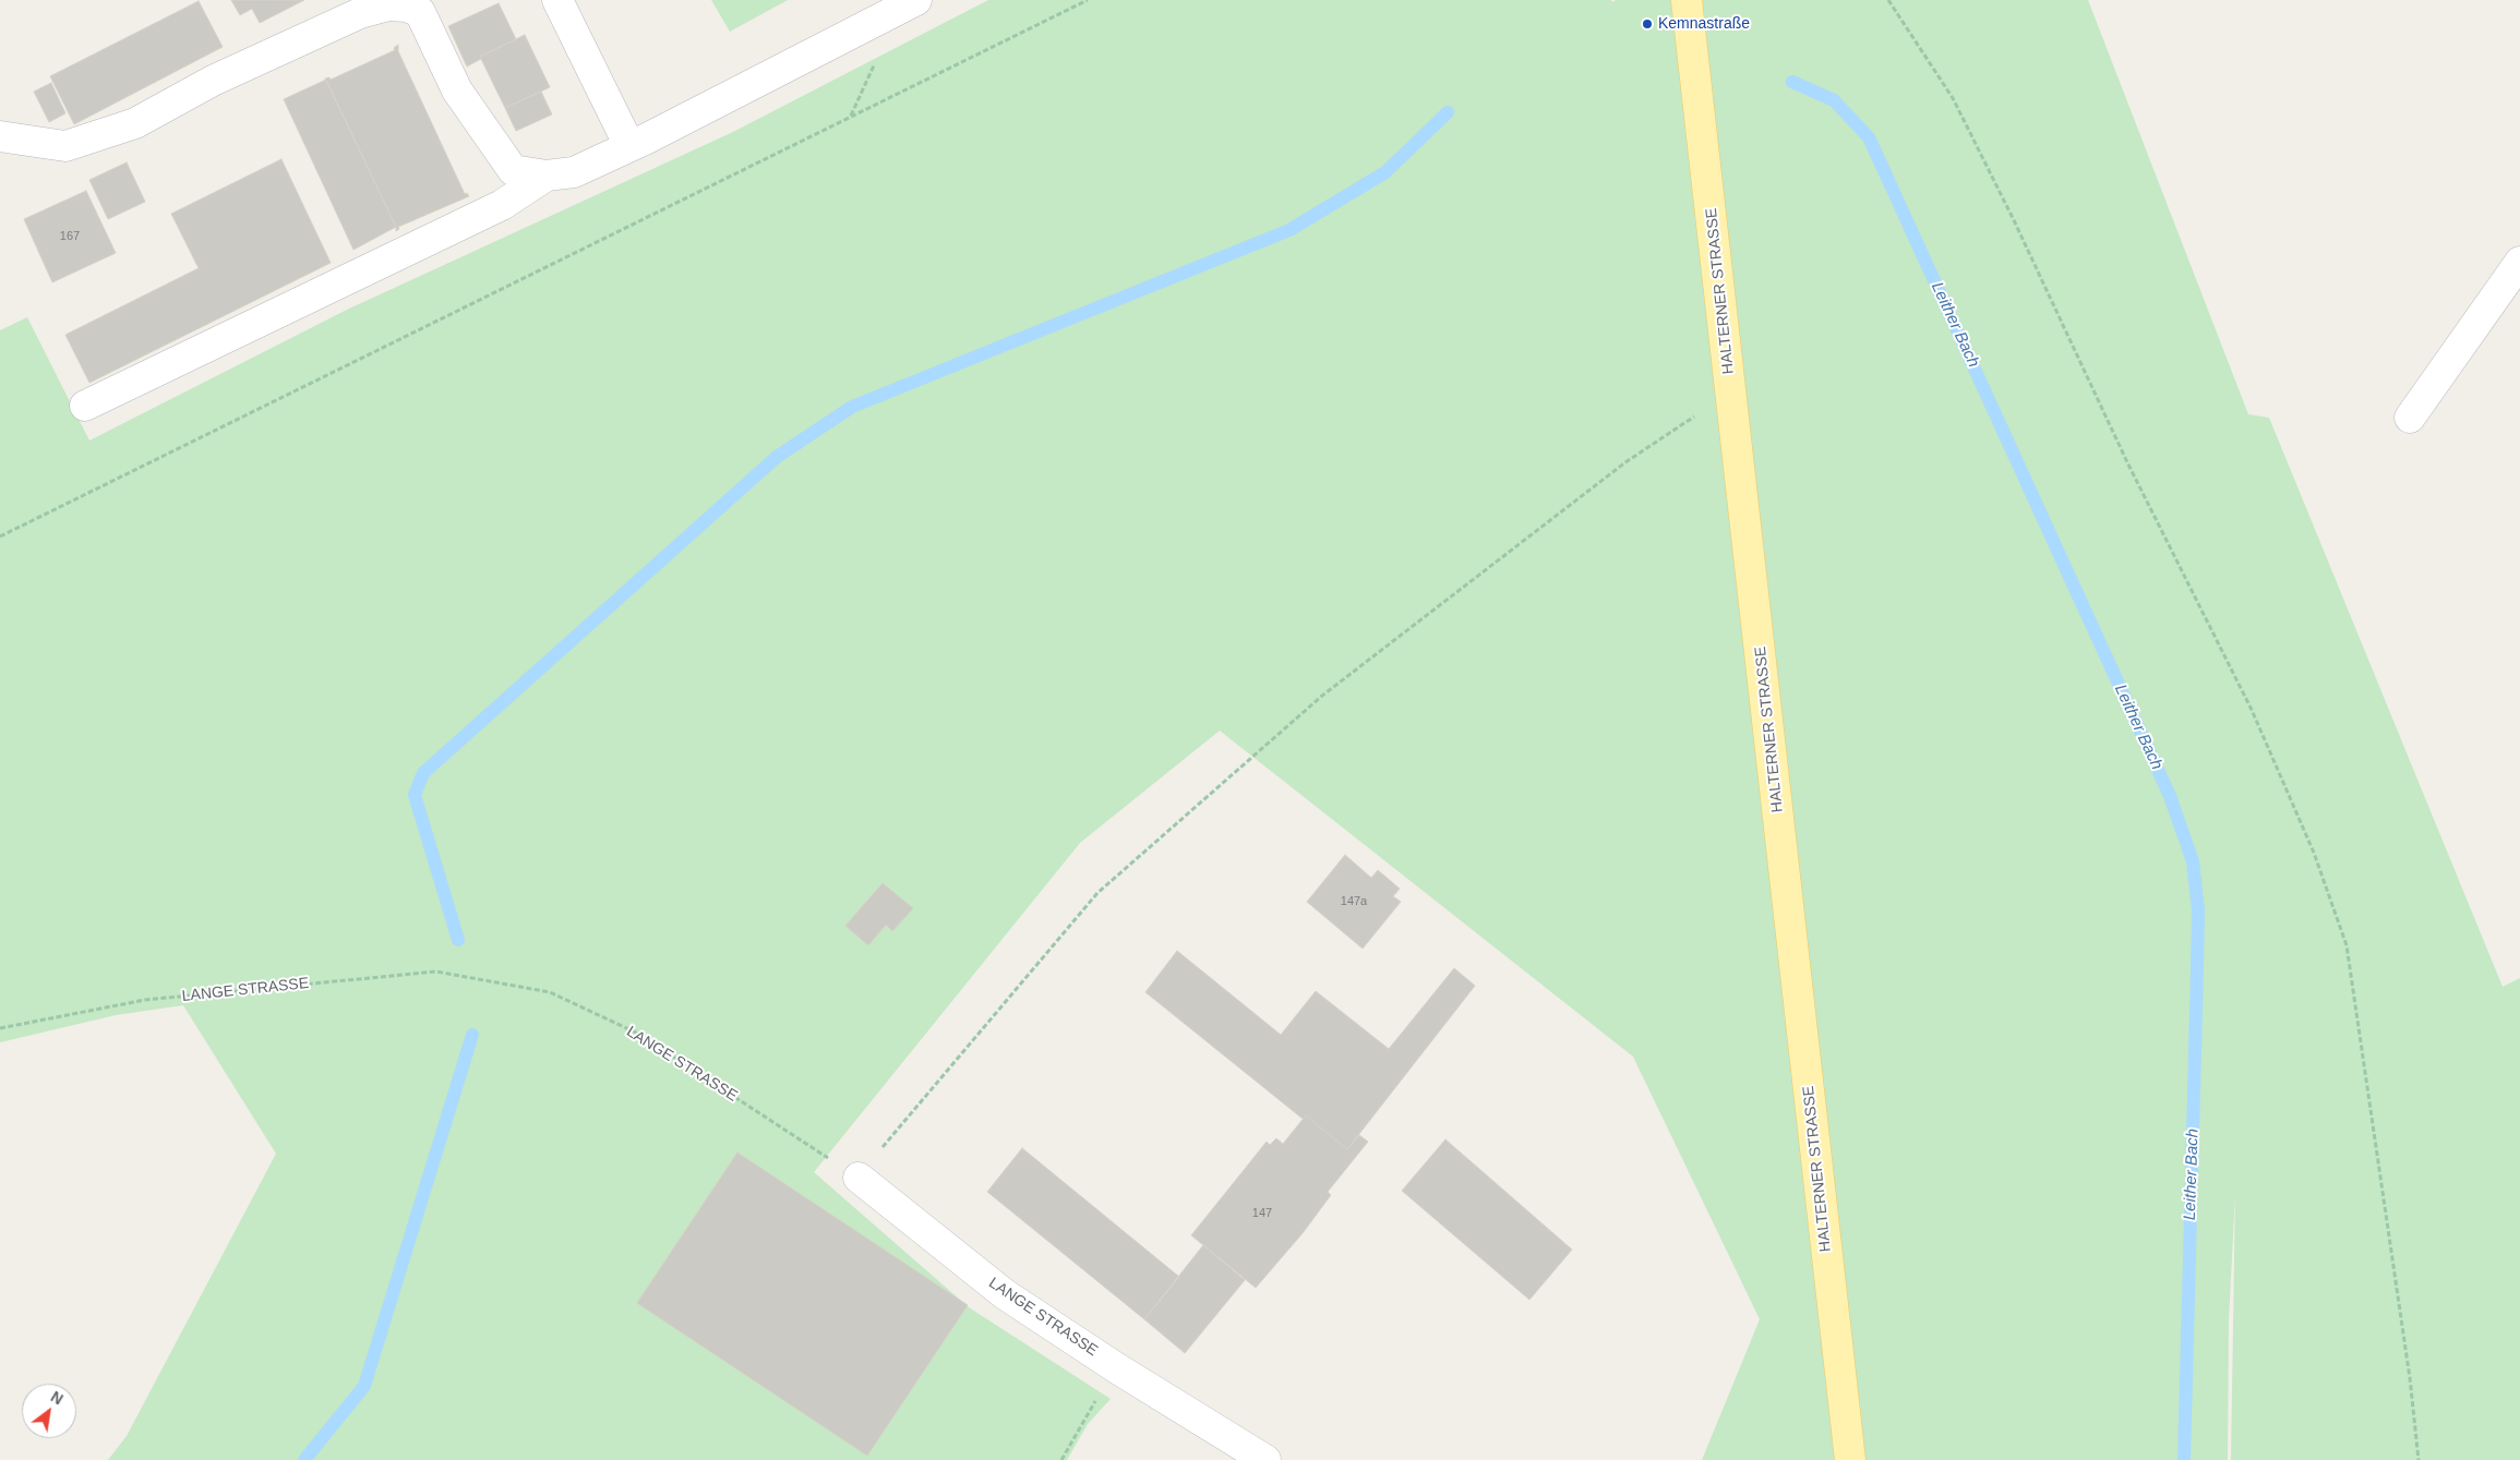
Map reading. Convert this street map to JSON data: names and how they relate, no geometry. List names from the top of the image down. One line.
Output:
{"streets":{"main road":["HALTERNER STRASSE"],"lane":["LANGE STRASSE"]},"water":["Leither Bach"],"places":["Kemnastraße"],"house_numbers":["167","147a","147"],"north":"top right"}
